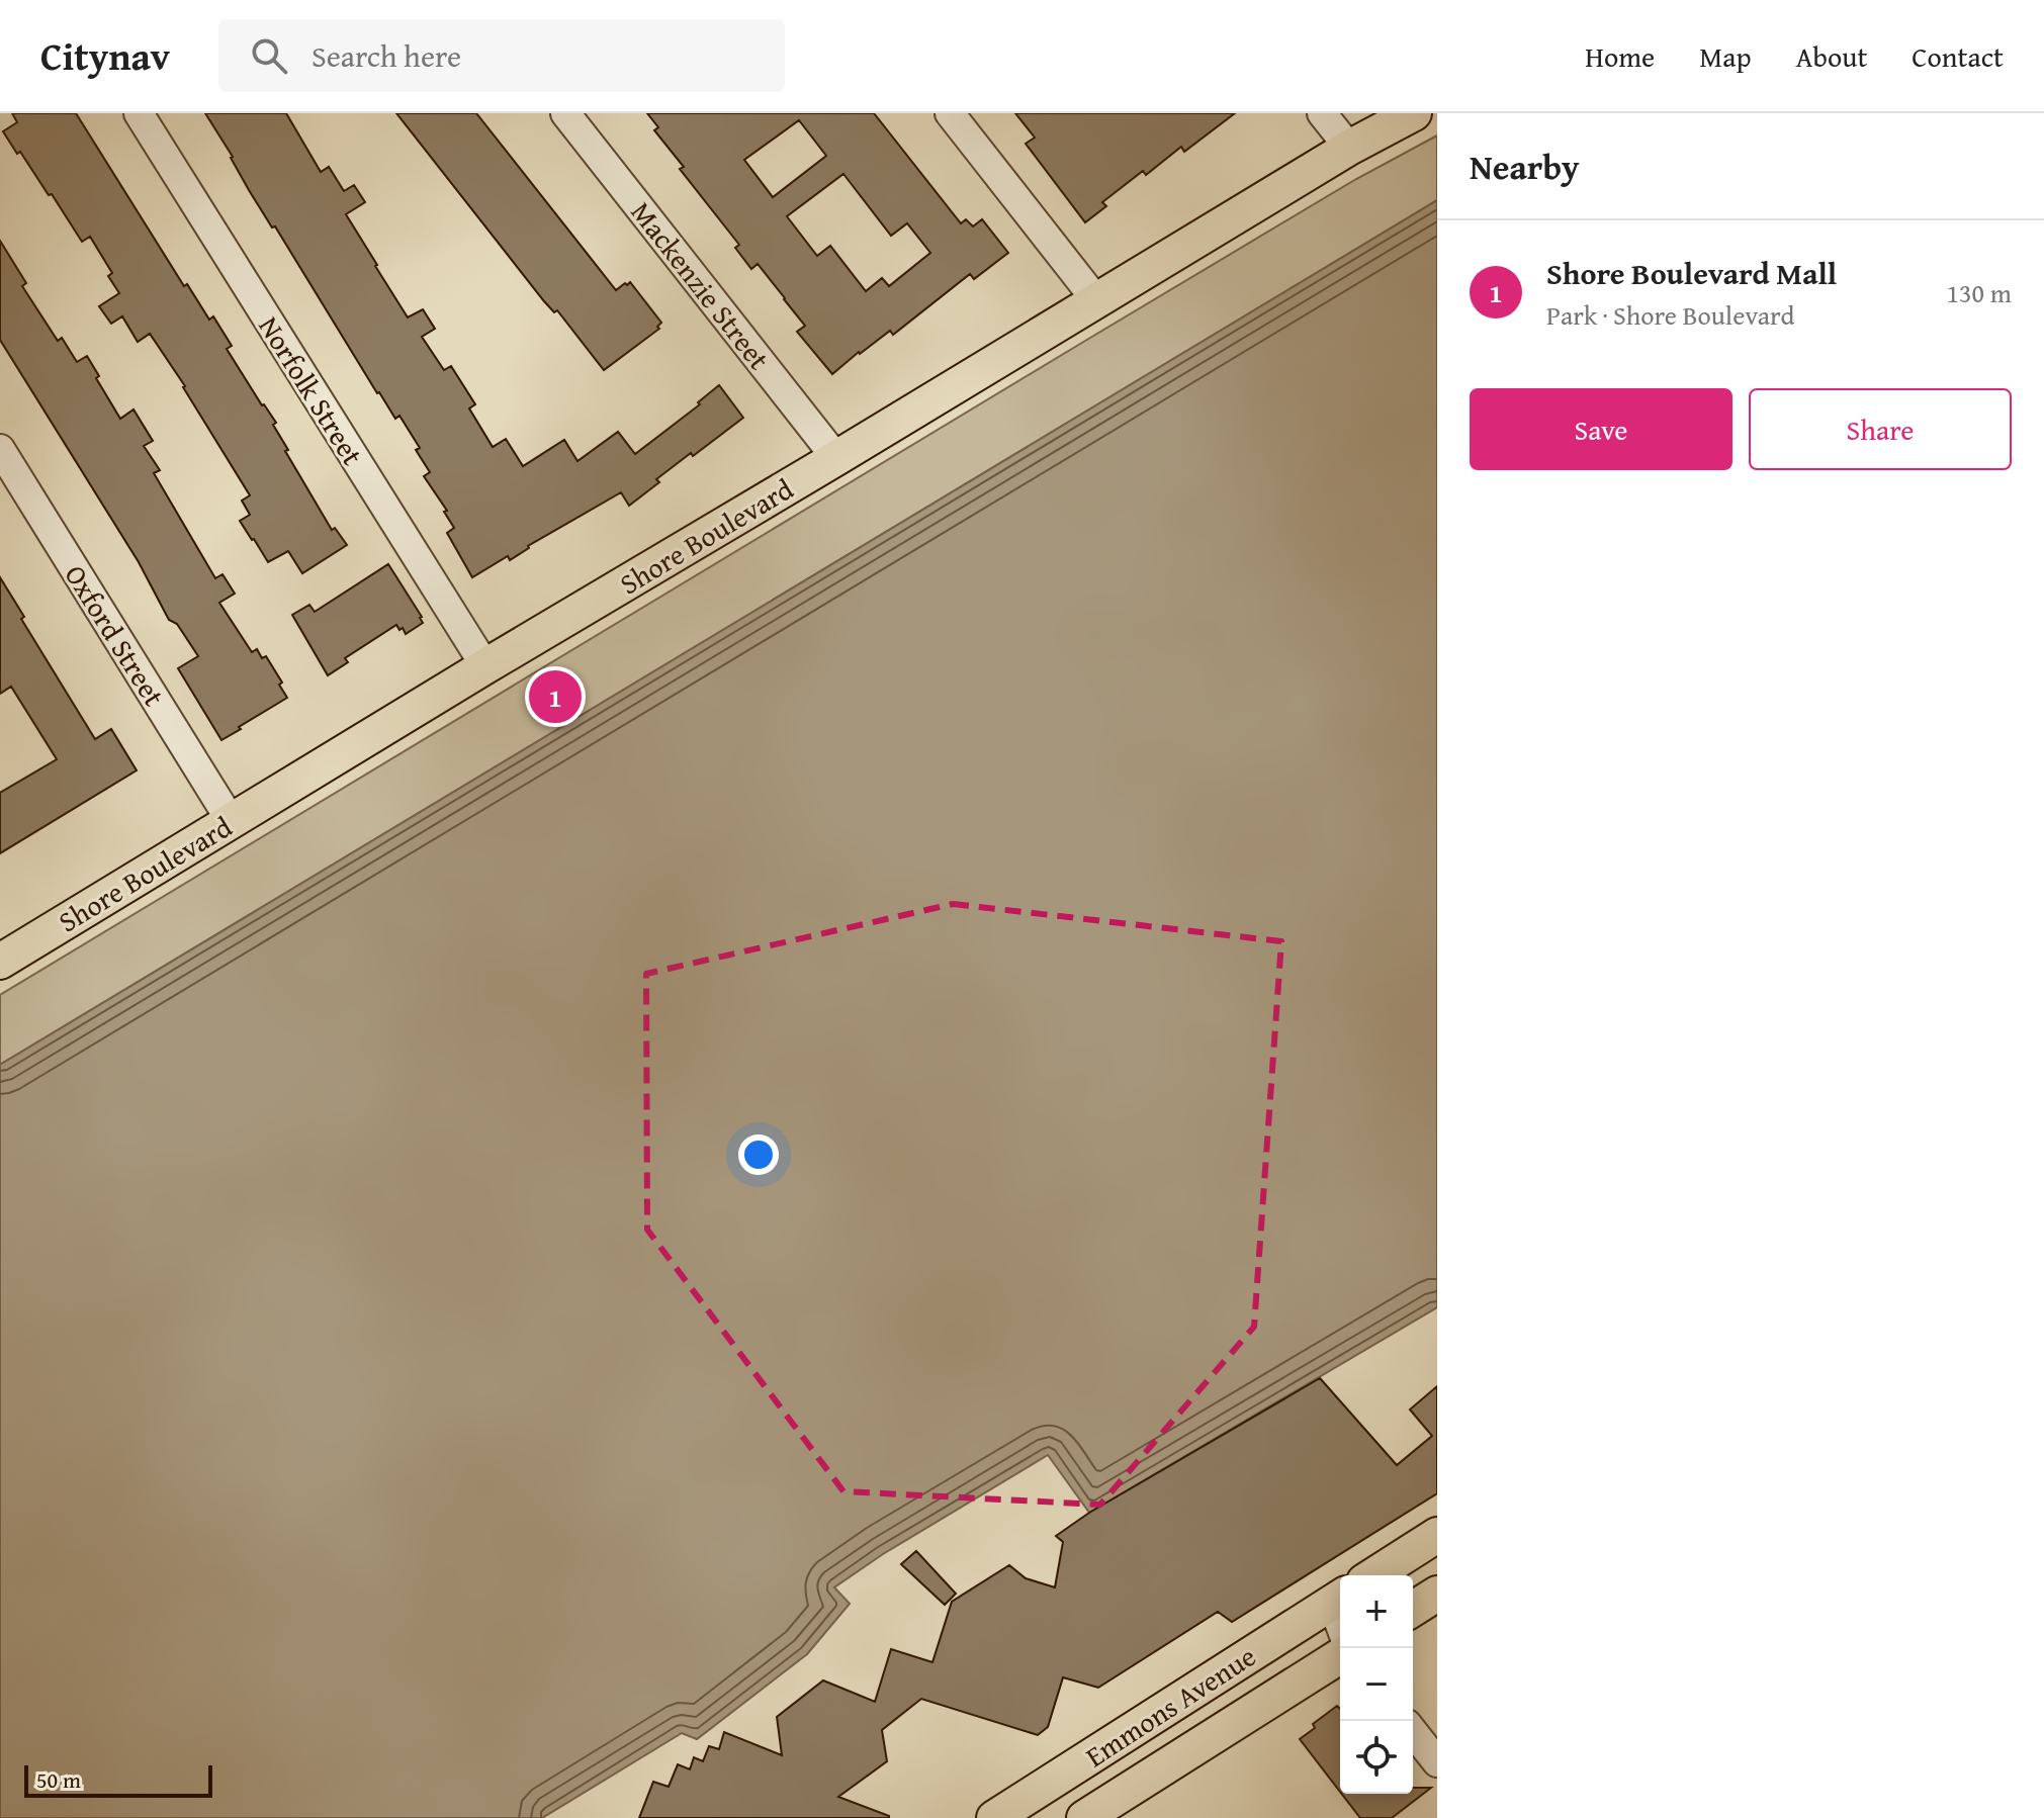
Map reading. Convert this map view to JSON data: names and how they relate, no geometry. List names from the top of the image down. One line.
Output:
{"streets":{"main road":["Shore Boulevard","Emmons Avenue"],"street":["Mackenzie Street","Norfolk Street","Oxford Street"]},"crossings":[["Mackenzie Street","Shore Boulevard"],["Norfolk Street","Shore Boulevard"],["Shore Boulevard","Oxford Street"]],"scale_bar":"50 m","page":{"header":"Citynav","search":"Search here","nav":["Home","Map","About","Contact"],"heading":"Nearby","list":[{"mark":"1","name":"Shore Boulevard Mall","note":"Park · Shore Boulevard","value":"130 m"}],"buttons":["Save","Share"],"pins":"1","map_buttons":["+","−"],"scale":"50 m"}}
